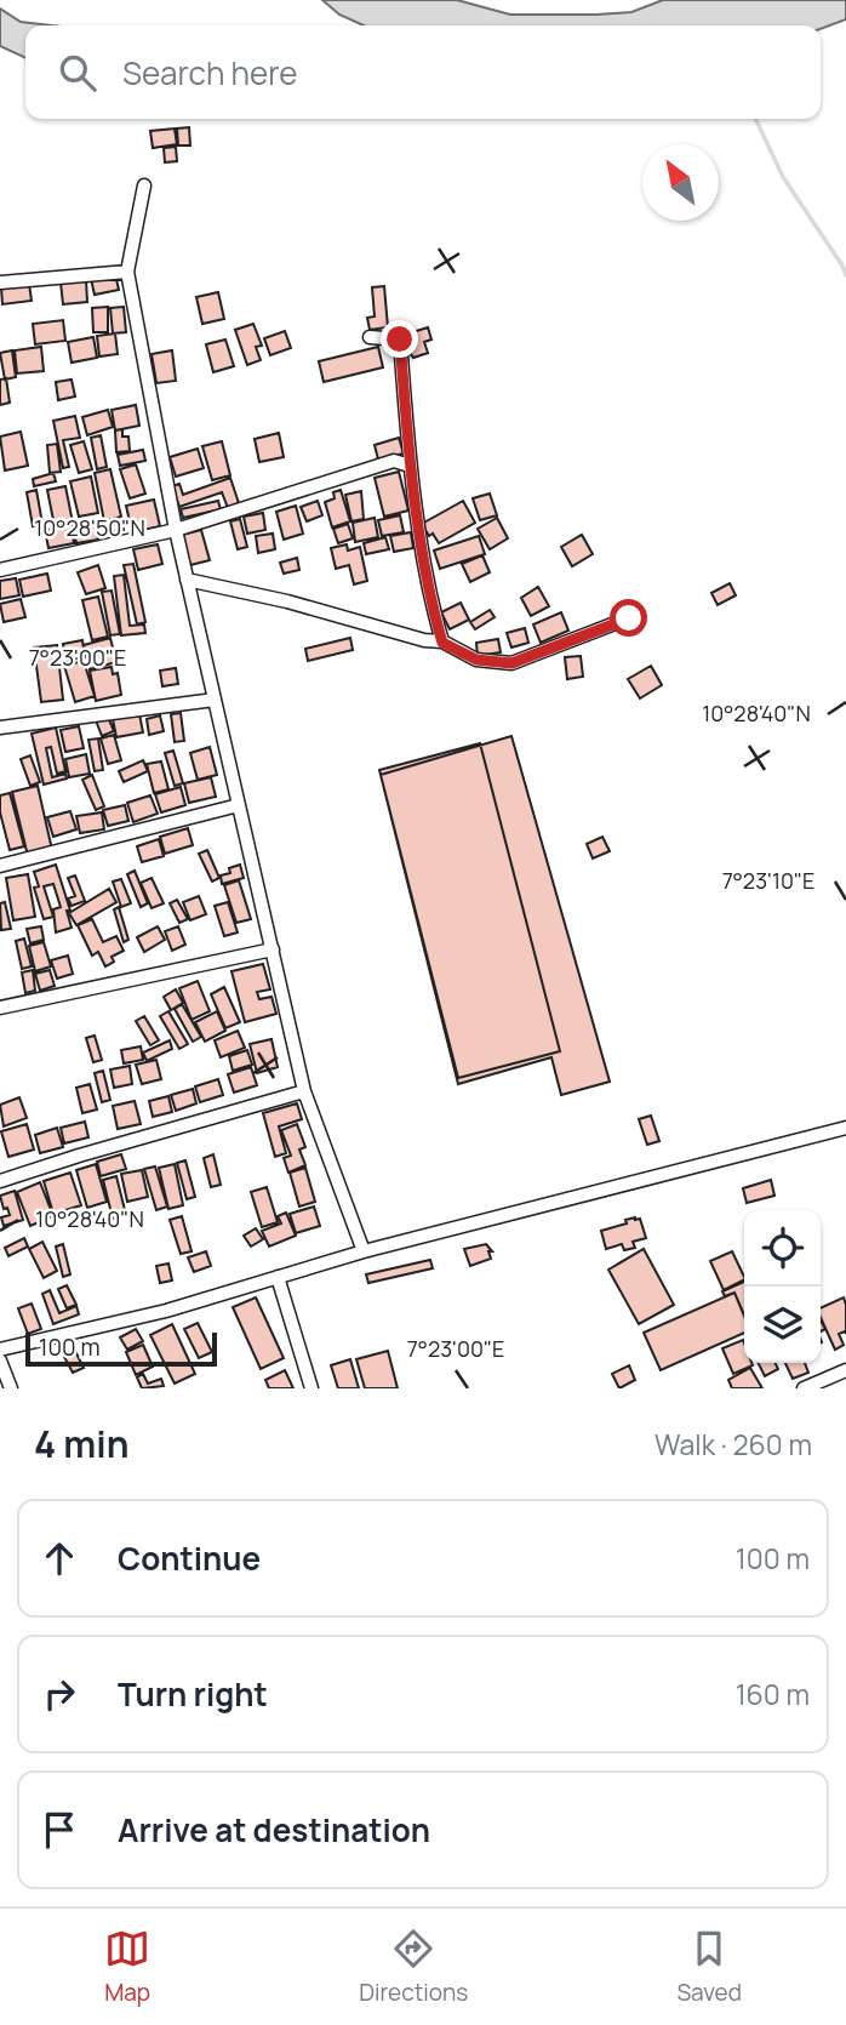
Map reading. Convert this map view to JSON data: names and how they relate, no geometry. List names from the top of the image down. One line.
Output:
{"scale_bar":"100 m","north":"top left","page":{"search":"Search here","scale":"100 m","heading":["4 min","Walk · 260 m"],"list":[["Continue","100 m"],["Turn right","160 m"],"Arrive at destination"],"nav":["Map","Directions","Saved"]},"coordinates":["10°28'50\"N","7°23'00\"E","10°28'40\"N","7°23'10\"E"]}
